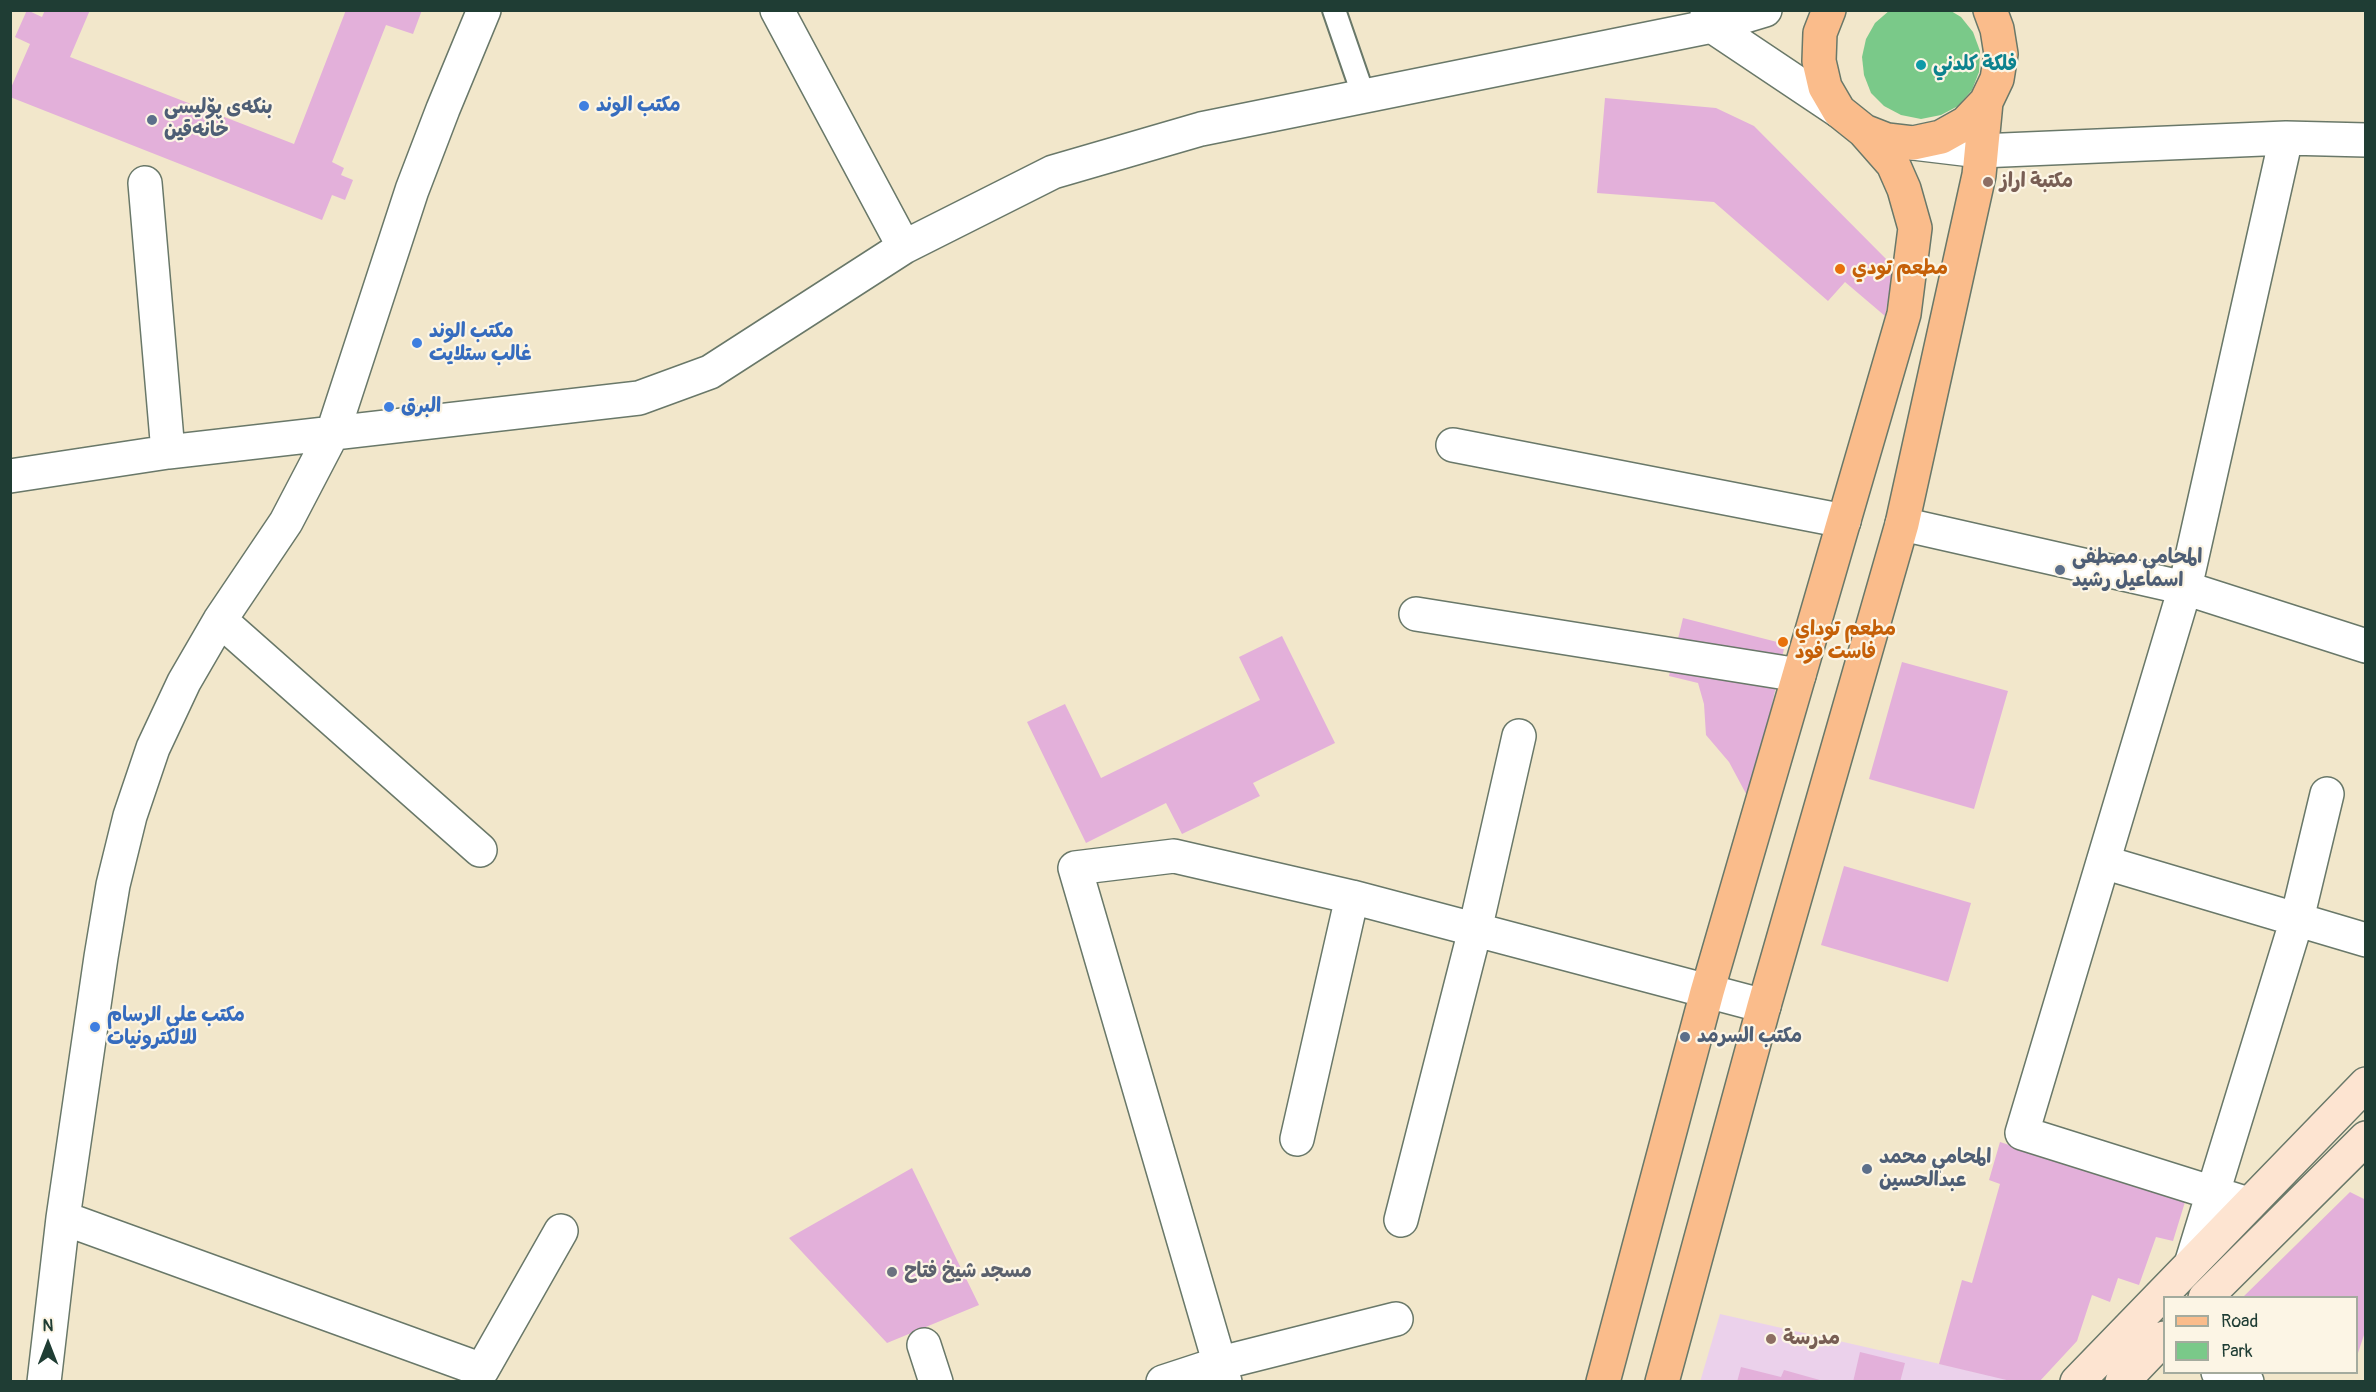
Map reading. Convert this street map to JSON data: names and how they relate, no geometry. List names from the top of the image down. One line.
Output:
{"places":["فلكة كلدني","مكتب الوند","بنکەی پۆلیسی خانەقین","مكتبة اراز","مطعم تودي","مكتب الوند غالب ستلايت","البرق","المحامي مصطفى اسماعيل رشيد","مطعم توداي فاست فود","مكتب علي الرسام للالكترونيات","مكتب السرمد","المحامي محمد عبدالحسين","مسجد شيخ فتاح","مدرسة"],"legend":["Road","Park"],"north":"top"}
